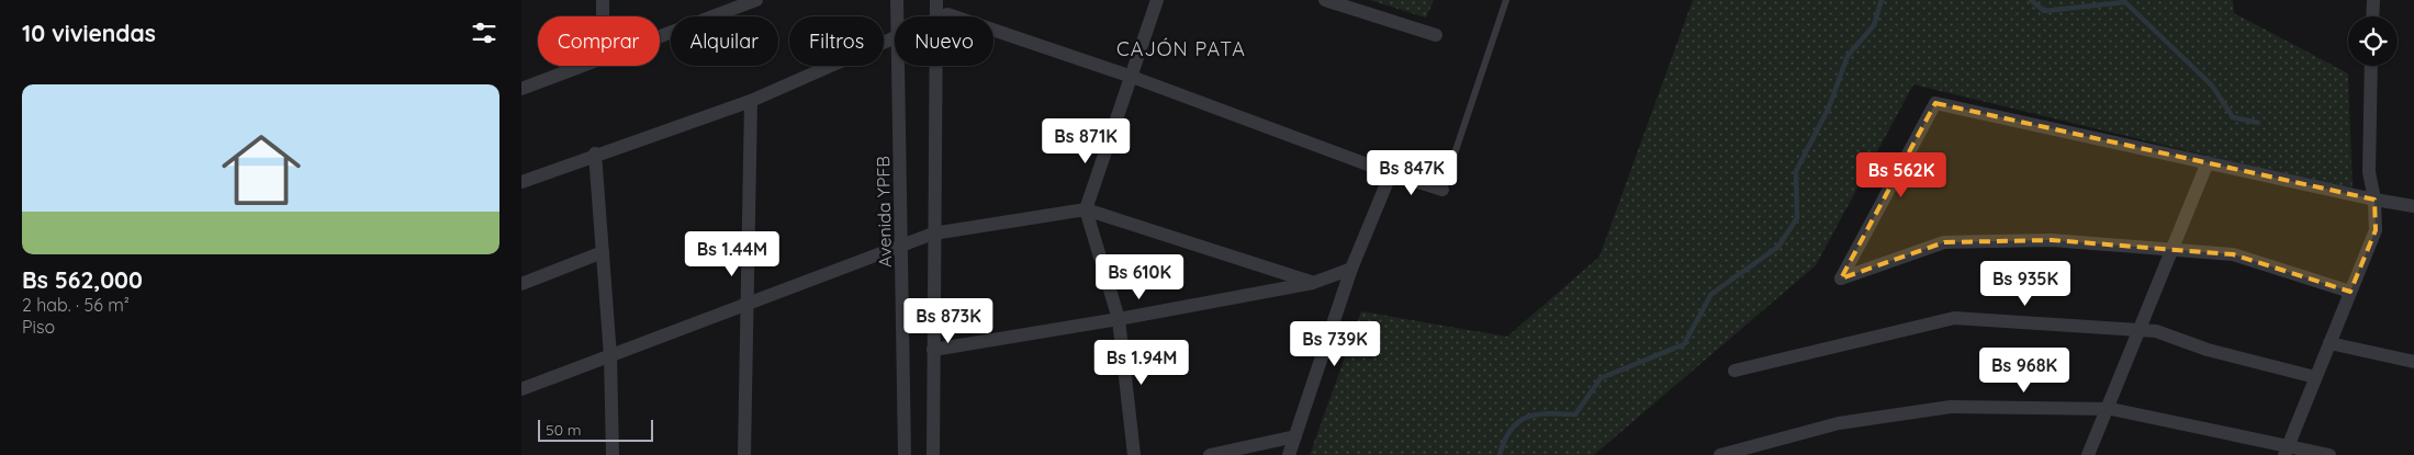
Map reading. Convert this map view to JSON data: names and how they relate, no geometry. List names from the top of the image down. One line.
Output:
{"streets":{"street":["Avenida YPFB"]},"districts":["CAJÓN PATA"],"scale_bar":"50 m","page":{"heading":"10 viviendas","chip":["Comprar","Alquilar","Filtros","Nuevo"],"list":[{"name":"Bs 562,000","note":"2 hab. · 56 m² · Piso"}],"price":["Bs 871K","Bs 847K","Bs 562K","Bs 1.44M","Bs 610K","Bs 935K","Bs 873K","Bs 739K","Bs 1.94M","Bs 968K"],"scale":"50 m"}}
